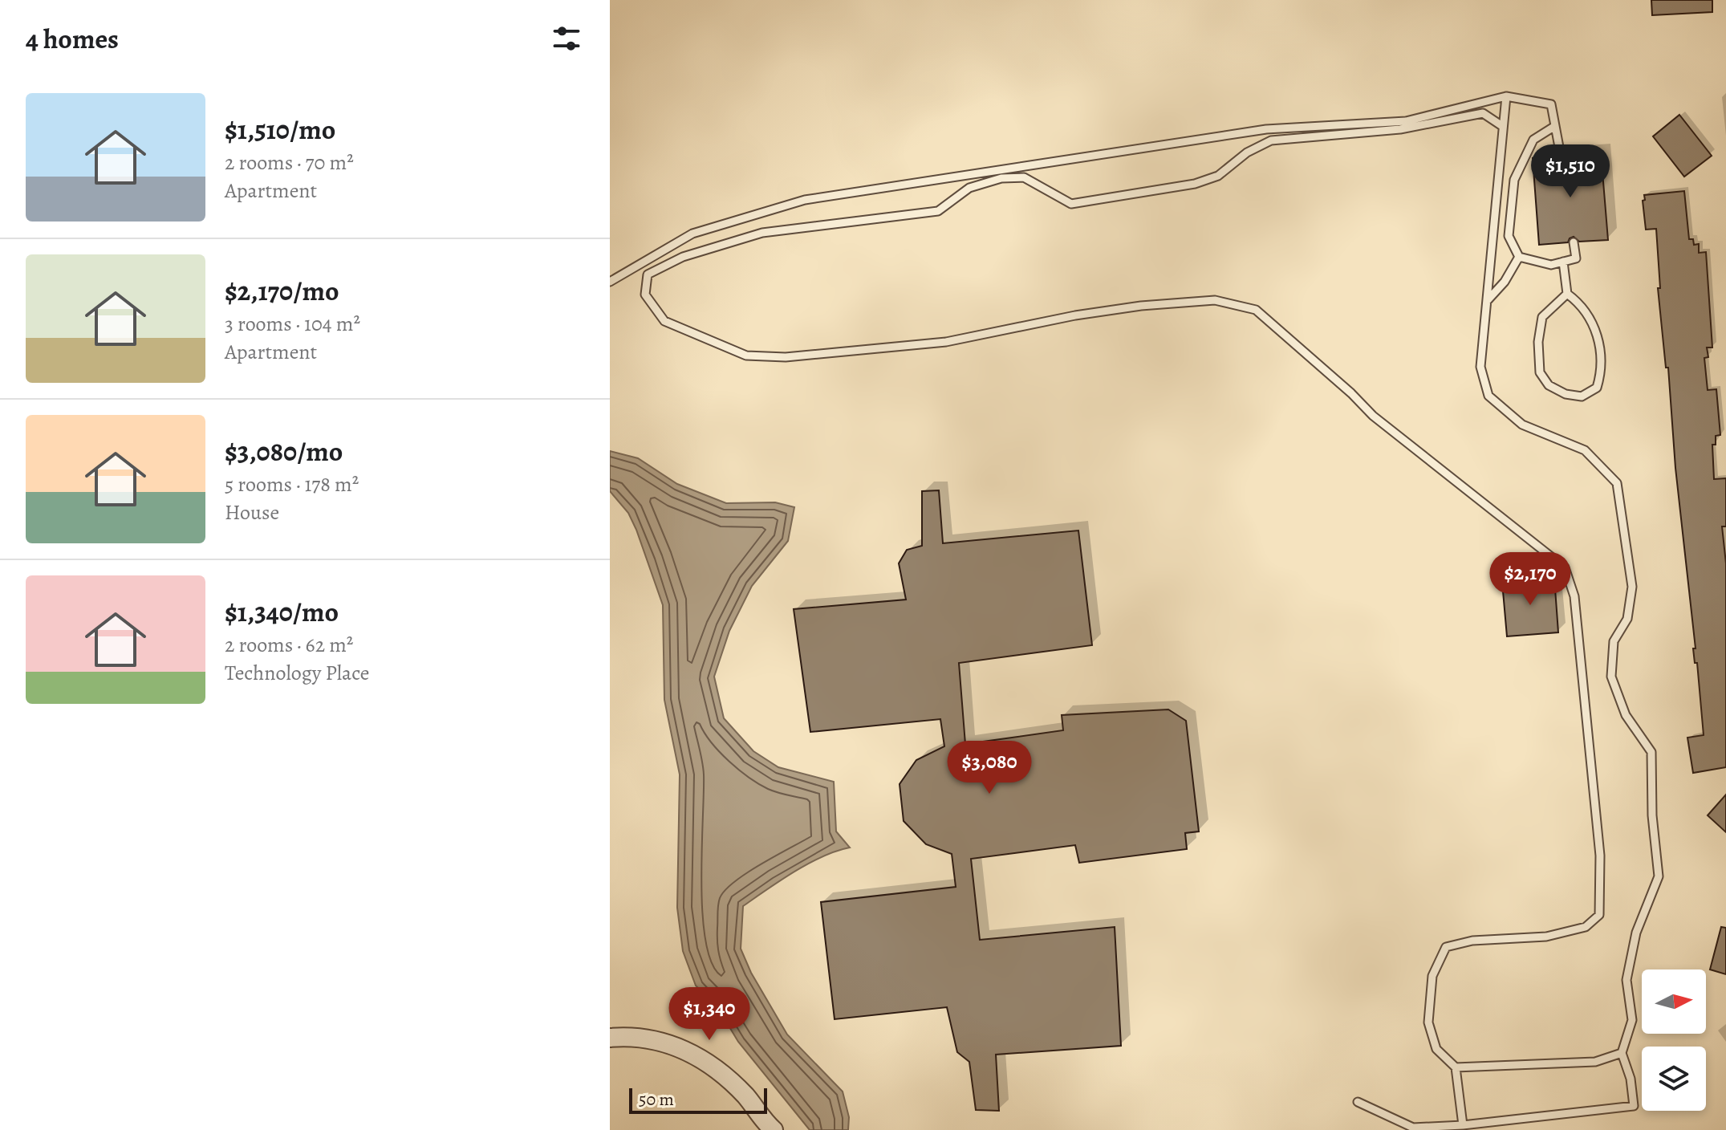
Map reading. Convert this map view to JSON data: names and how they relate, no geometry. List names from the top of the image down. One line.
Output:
{"scale_bar":"50 m","north":"right","page":{"heading":"4 homes","list":[{"name":"$1,510/mo","note":"2 rooms · 70 m² · Apartment"},{"name":"$2,170/mo","note":"3 rooms · 104 m² · Apartment"},{"name":"$3,080/mo","note":"5 rooms · 178 m² · House"},{"name":"$1,340/mo","note":"2 rooms · 62 m² · Technology Place"}],"price":["$1,510","$2,170","$3,080","$1,340"],"scale":"50 m"}}
